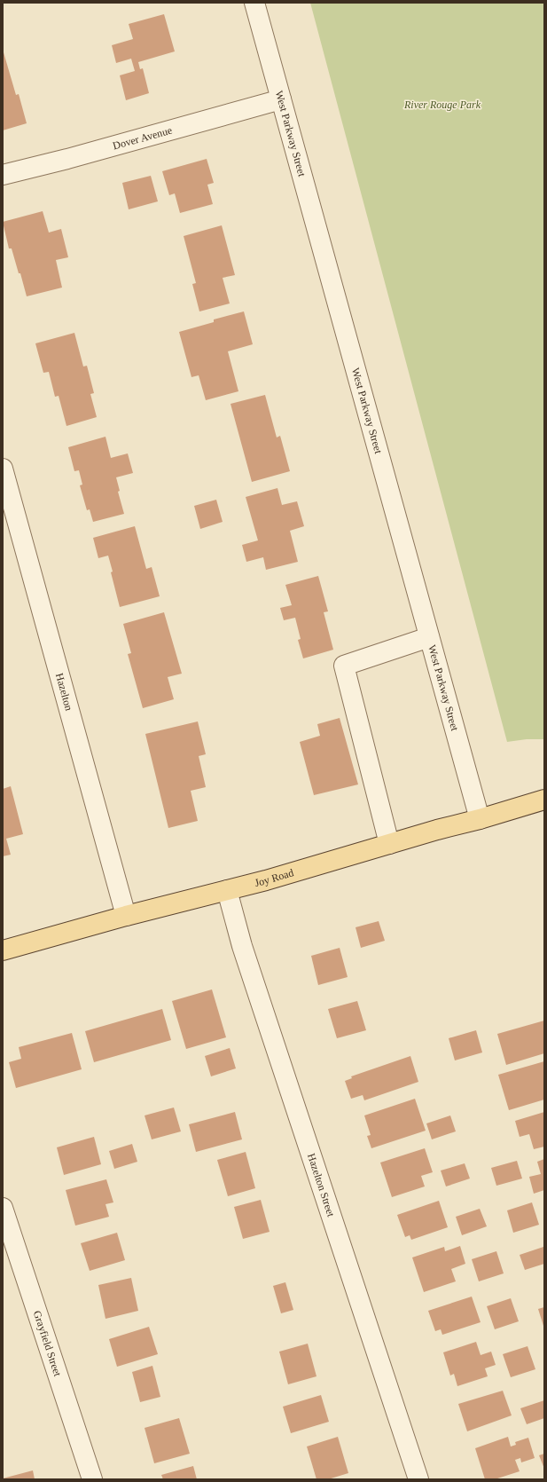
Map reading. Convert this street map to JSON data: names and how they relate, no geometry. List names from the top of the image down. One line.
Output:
{"streets":{"main road":["Joy Road"],"street":["West Parkway Street","Dover Avenue","Hazelton","Hazelton Street","Grayfield Street"]},"crossings":[["West Parkway Street","Dover Avenue"],["West Parkway Street","Joy Road"],["Hazelton","Joy Road"],["Joy Road","Hazelton Street"]],"parks":["River Rouge Park"]}
